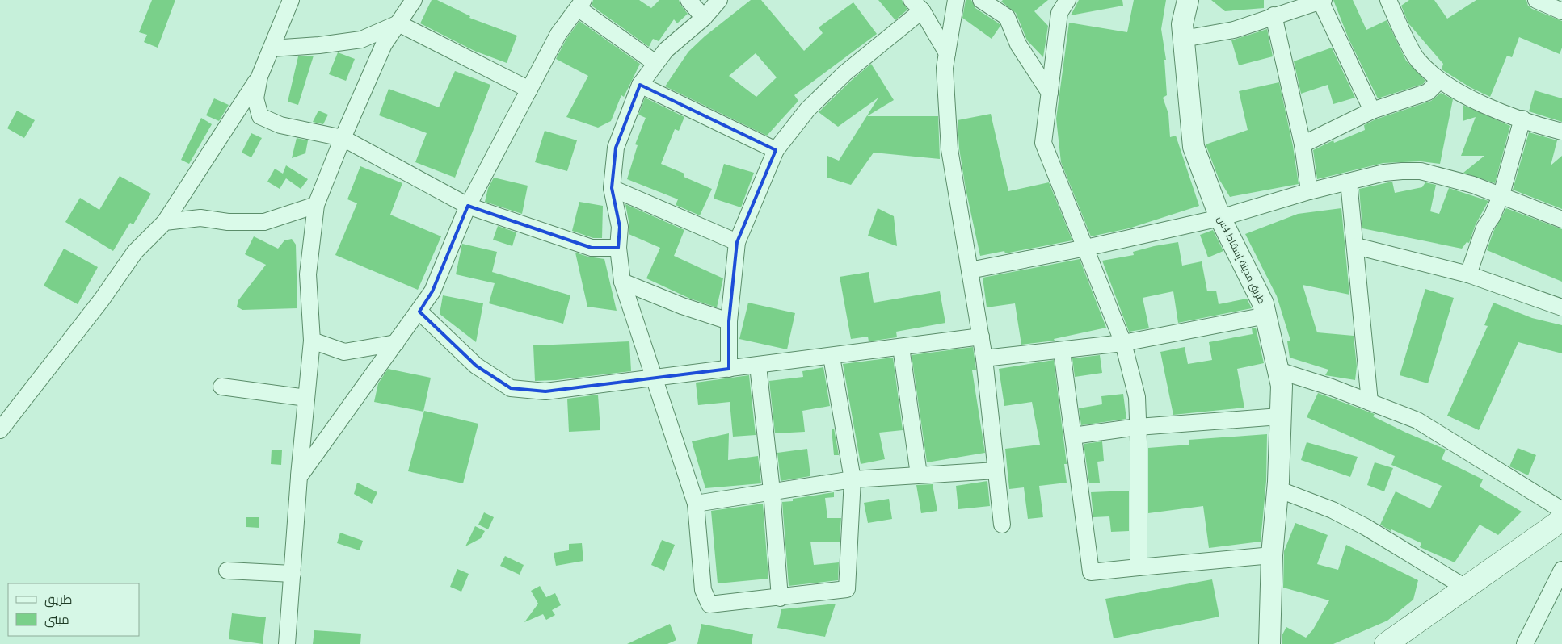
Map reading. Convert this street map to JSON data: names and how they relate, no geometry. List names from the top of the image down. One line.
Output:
{"streets":{"street":["طريق مدينة إسقاط 4س"]},"legend":["طريق","مبنى"]}
